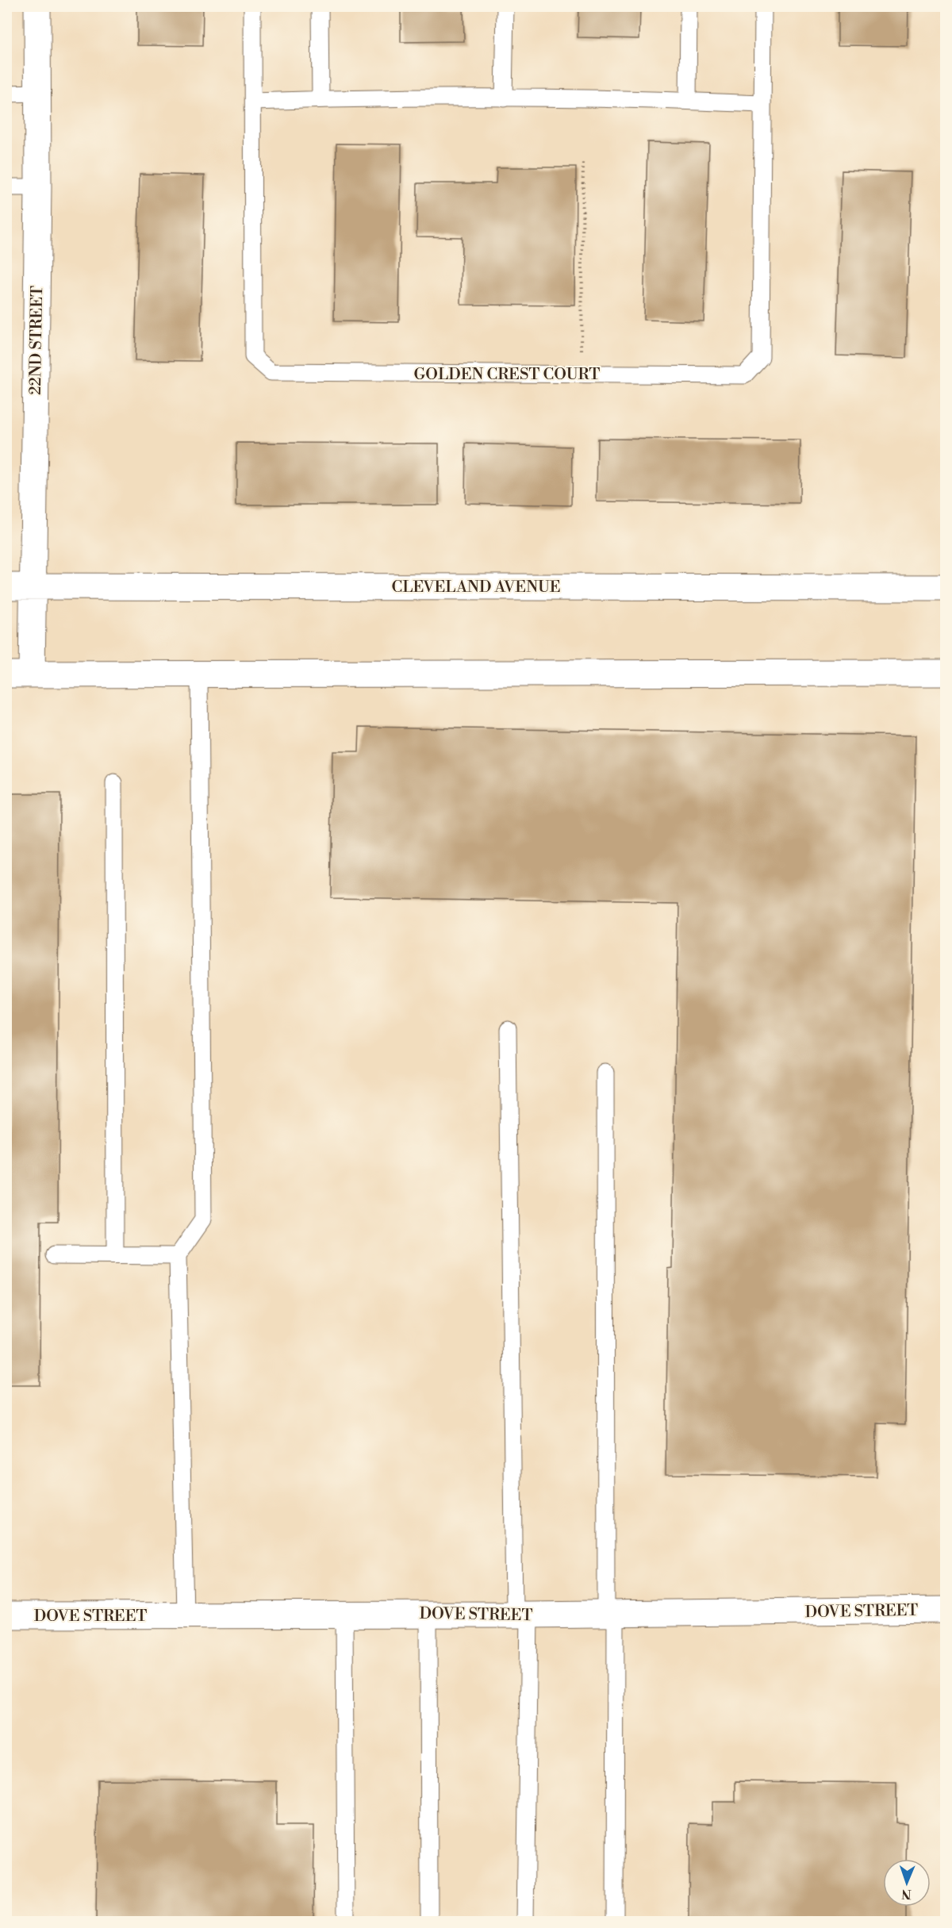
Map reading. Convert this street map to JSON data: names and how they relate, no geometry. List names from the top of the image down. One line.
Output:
{"streets":{"street":["22ND STREET","CLEVELAND AVENUE","DOVE STREET"],"lane":["GOLDEN CREST COURT"]},"crossings":[["22ND STREET","CLEVELAND AVENUE"]],"north":"bottom"}
